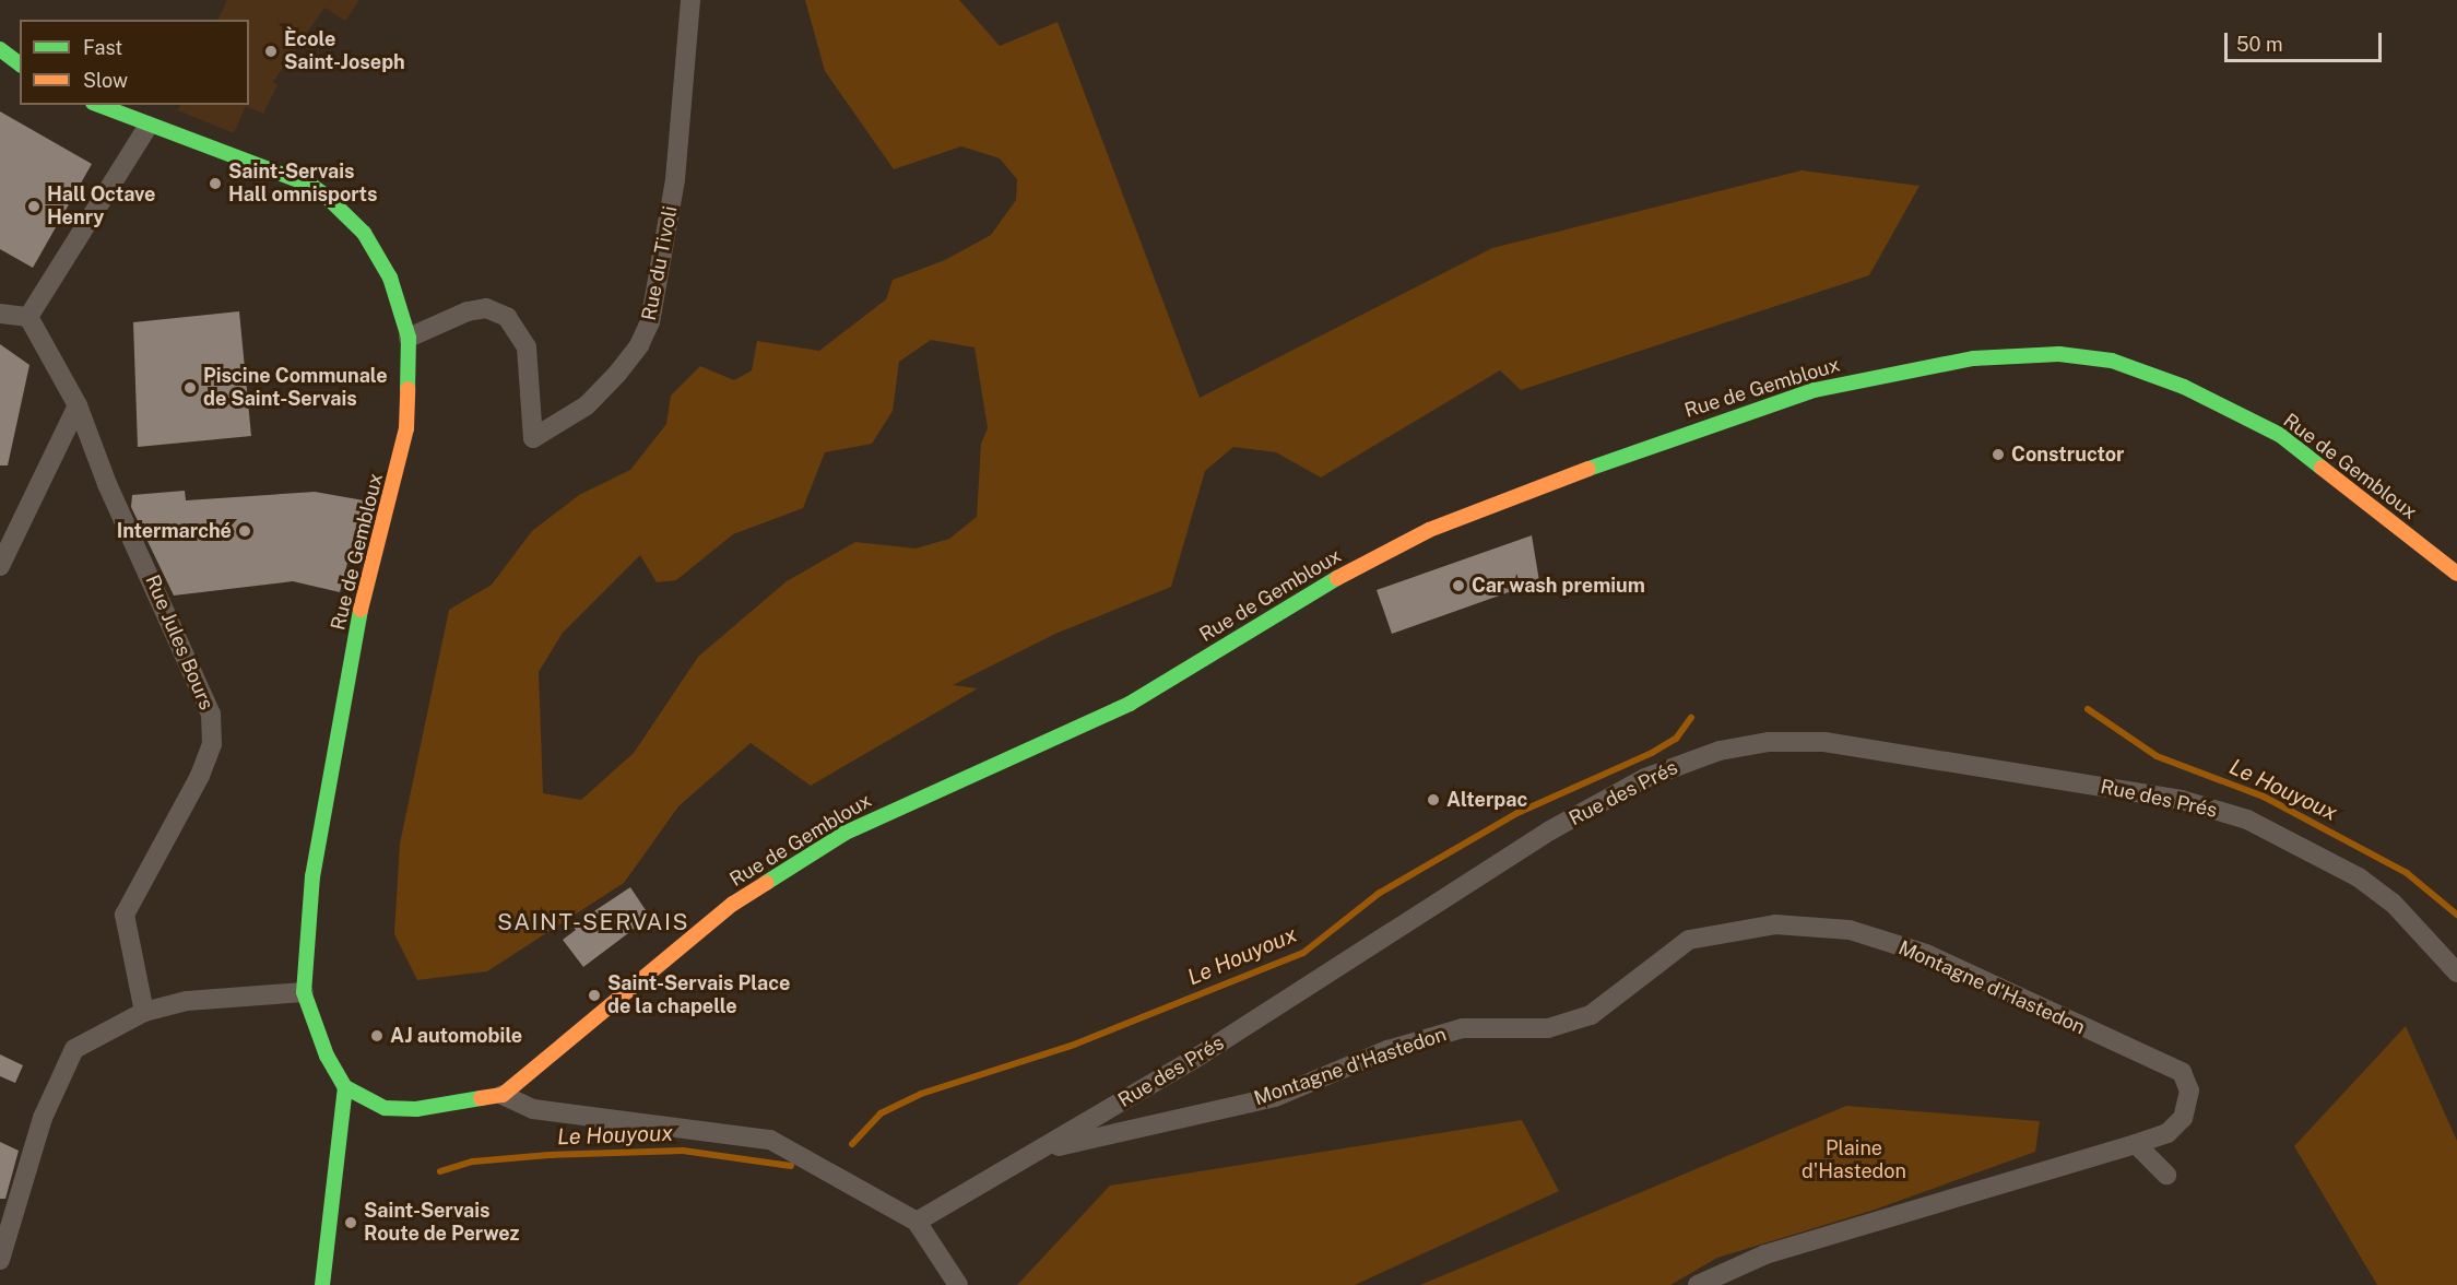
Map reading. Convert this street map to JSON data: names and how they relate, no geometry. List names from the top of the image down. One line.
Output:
{"streets":{"main road":["Rue de Gembloux"],"street":["Rue du Tivoli","Rue Jules Bours","Rue des Prés","Montagne d'Hastedon"]},"crossings":[["Rue du Tivoli","Rue de Gembloux"],["Rue des Prés","Montagne d'Hastedon"]],"districts":["SAINT-SERVAIS"],"water":["Le Houyoux"],"parks":["Plaine d'Hastedon"],"places":["Ècole Saint-Joseph","Saint-Servais Hall omnisports","Hall Octave Henry","Piscine Communale de Saint-Servais","Constructor","Intermarché","Car wash premium","Alterpac","Saint-Servais Place de la chapelle","AJ automobile","Saint-Servais Route de Perwez"],"legend":["Fast","Slow"],"scale_bar":"50 m"}
